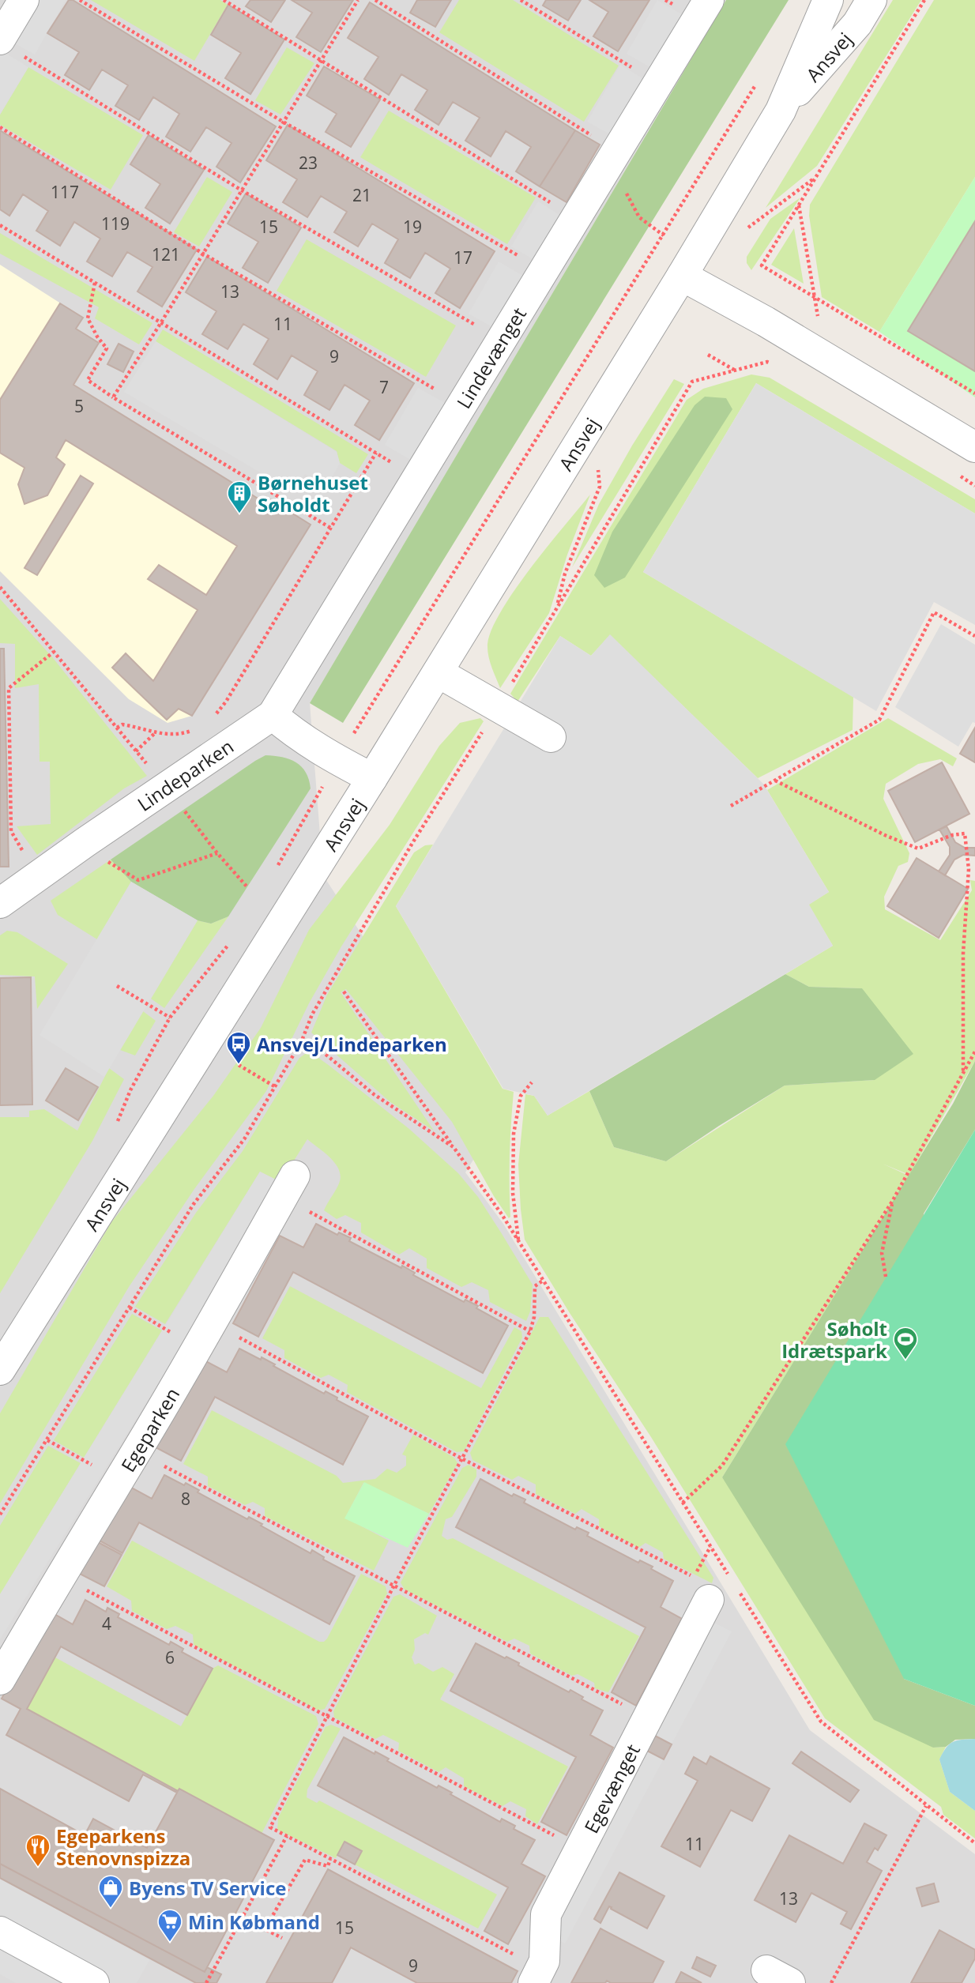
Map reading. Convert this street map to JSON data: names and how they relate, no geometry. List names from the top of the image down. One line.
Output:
{"streets":{"street":["Ansvej","Lindevænget","Lindeparken","Egeparken","Egevænget"]},"crossings":[["Lindevænget","Lindeparken"]],"places":{"building":["Børnehuset Søholdt"],"bus stop":["Ansvej/Lindeparken"],"sports":["Søholt Idrætspark"],"restaurant":["Egeparkens Stenovnspizza"],"shop":["Byens TV Service"],"supermarket":["Min Købmand"]},"house_numbers":["23","117","21","119","15","19","121","17","13","11","9","7","5","8","4","6","11","13","15","9"]}
